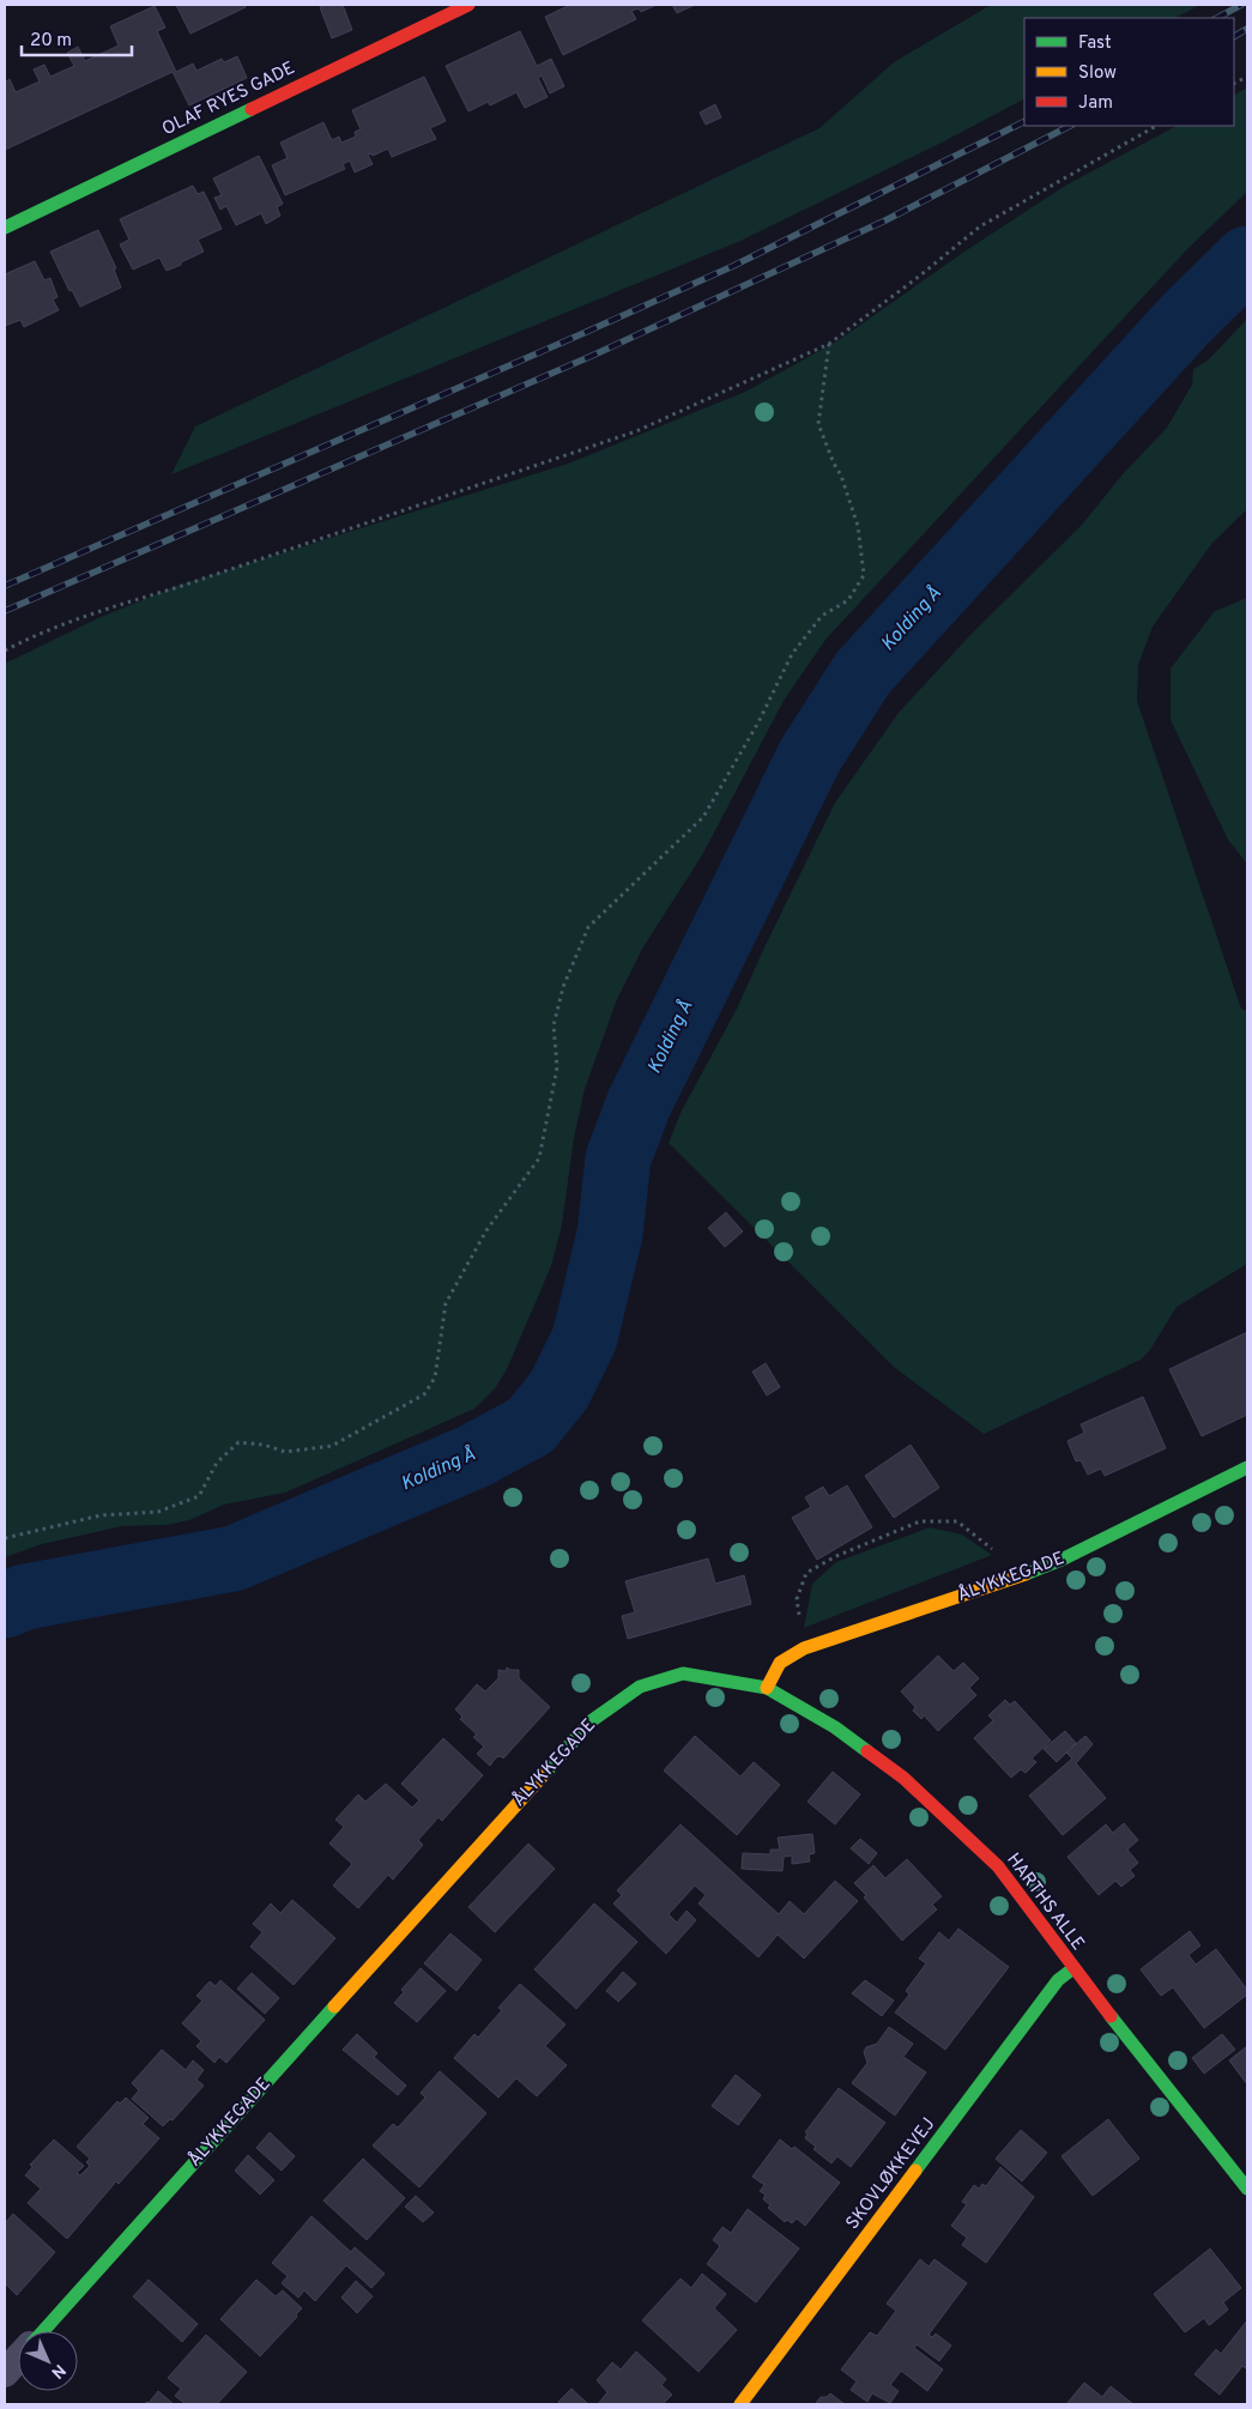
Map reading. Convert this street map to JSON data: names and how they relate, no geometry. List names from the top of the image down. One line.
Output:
{"streets":{"street":["OLAF RYES GADE","ÅLYKKEGADE","HARTHS ALLE","SKOVLØKKEVEJ"]},"crossings":[["ÅLYKKEGADE","HARTHS ALLE"],["HARTHS ALLE","SKOVLØKKEVEJ"]],"water":["Kolding Å"],"legend":["Fast","Slow","Jam"],"scale_bar":"20 m","north":"bottom right"}
